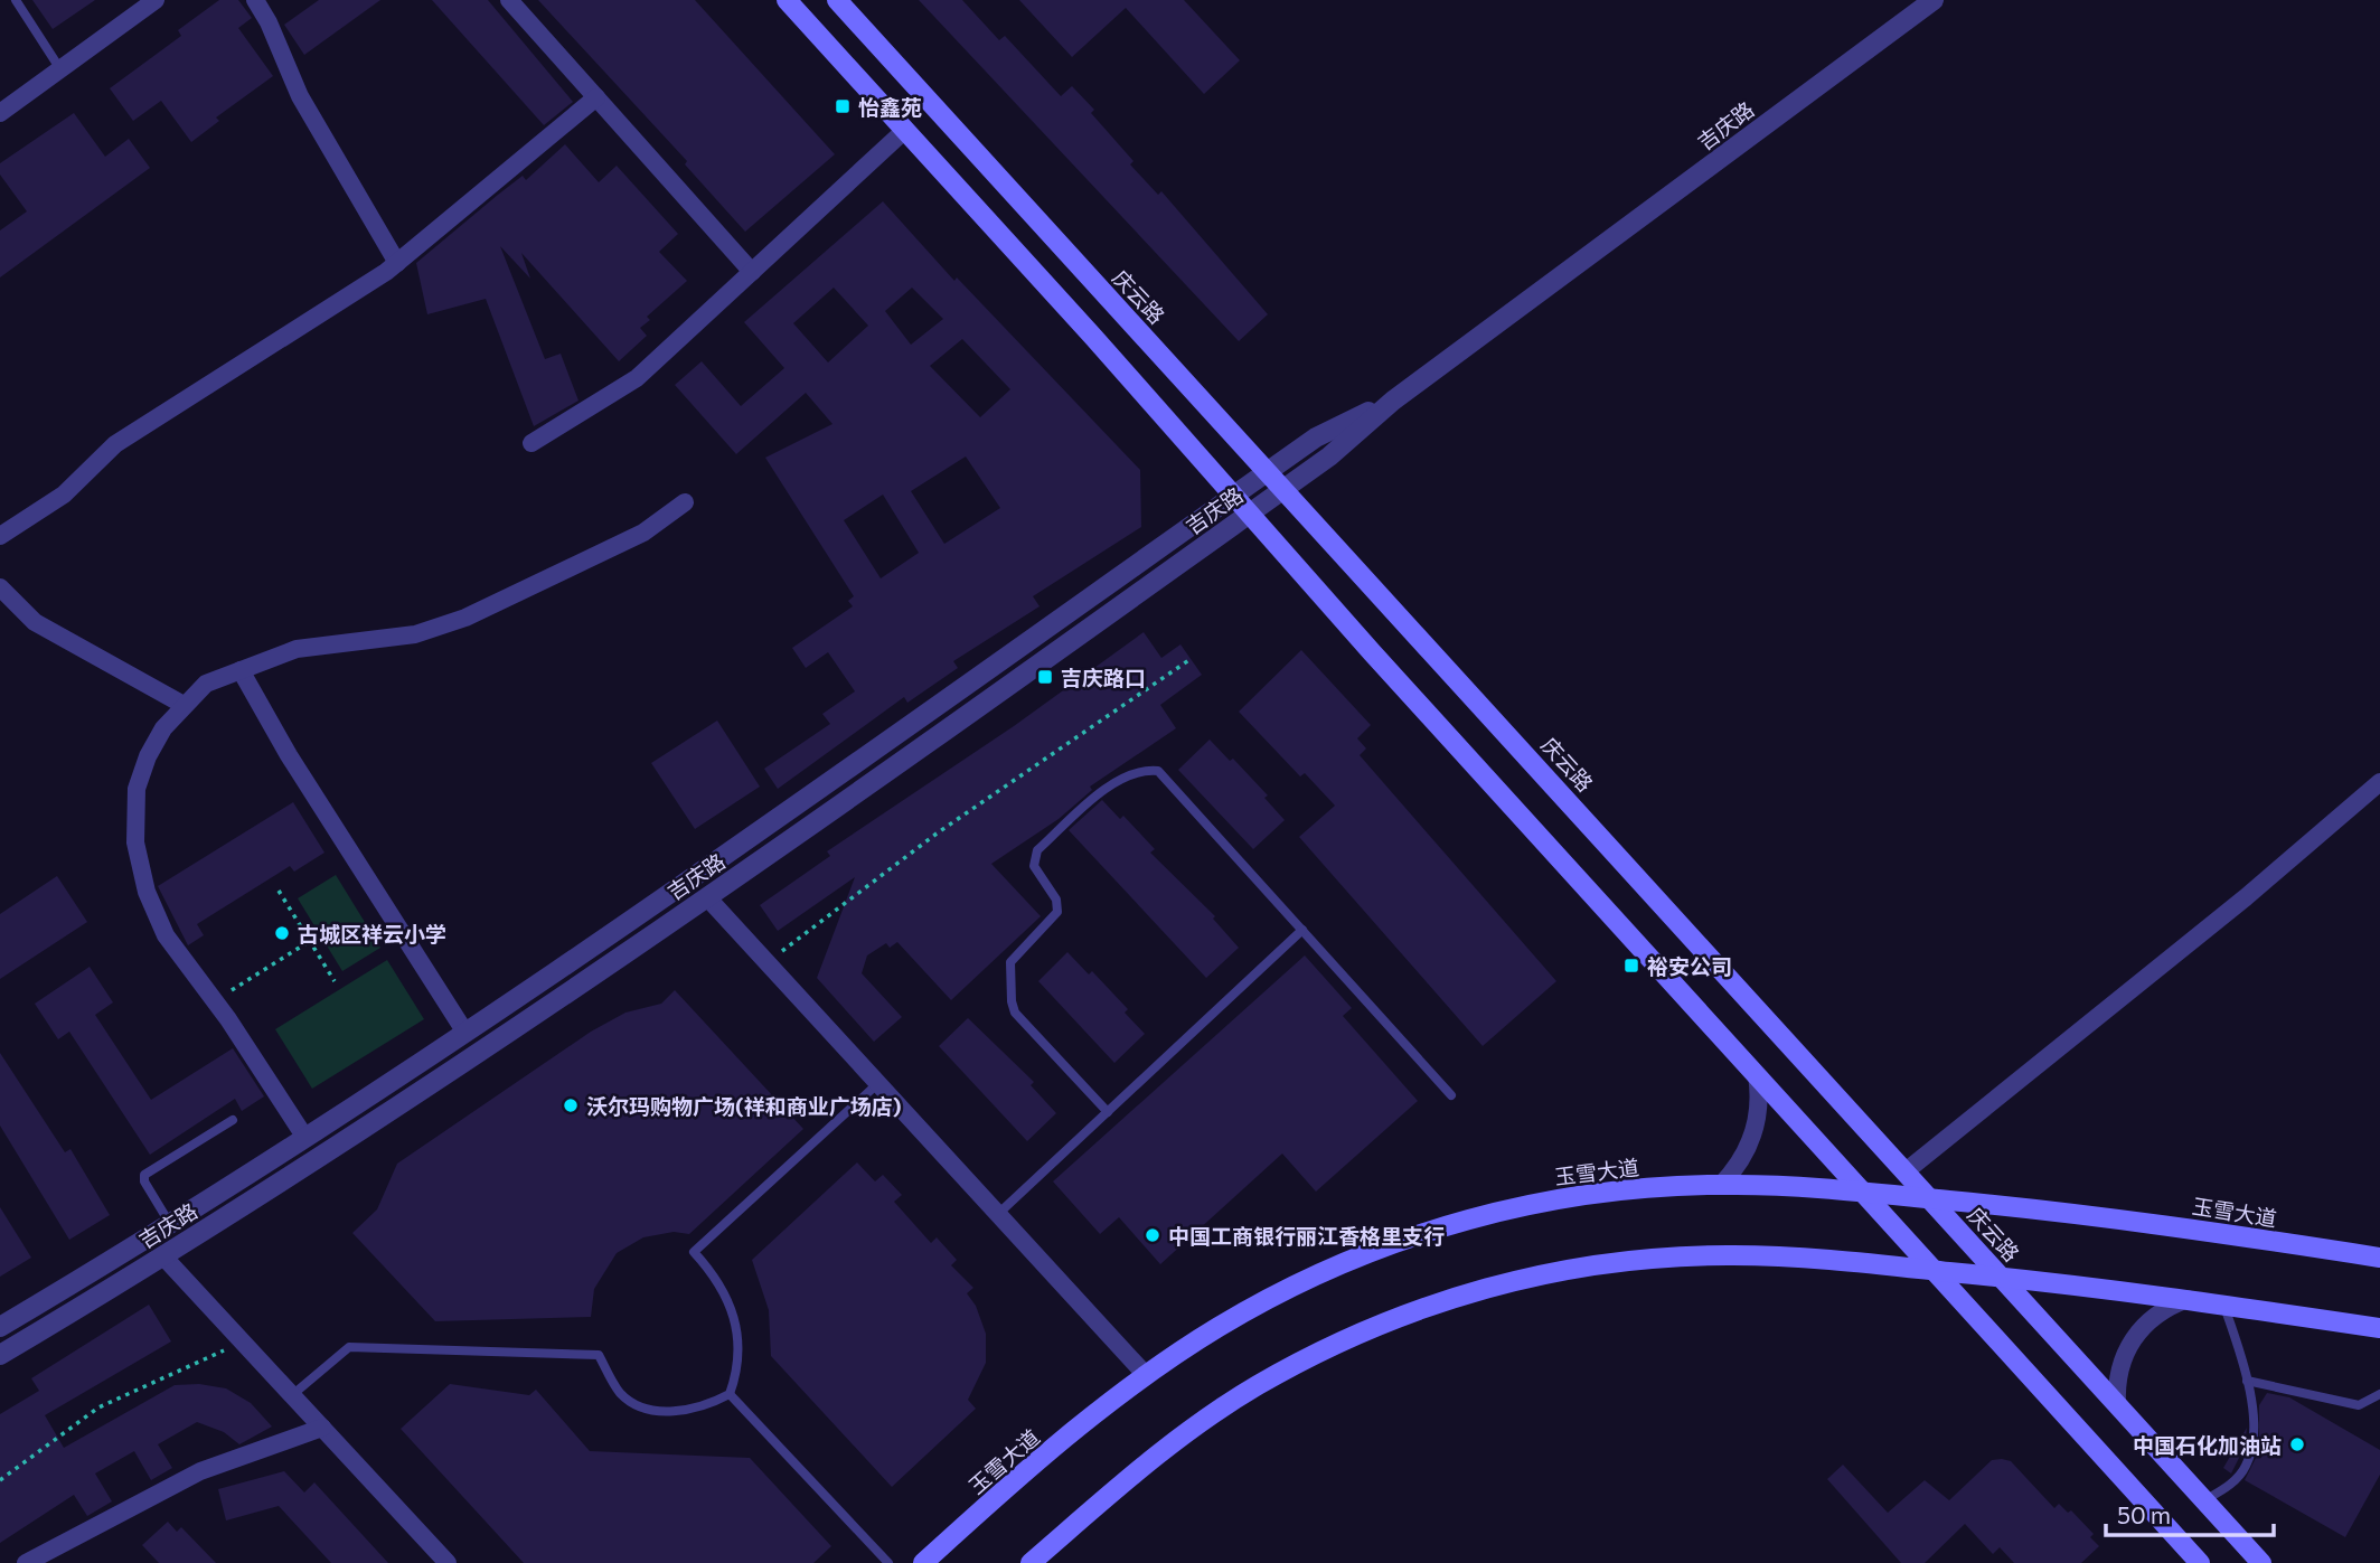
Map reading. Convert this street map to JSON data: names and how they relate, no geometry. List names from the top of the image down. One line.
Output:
{"streets":{"main road":["庆云路","玉雪大道"],"street":["吉庆路"]},"crossings":[["吉庆路","庆云路"],["庆云路","玉雪大道"]],"places":{"transit":["怡鑫苑","吉庆路口","裕安公司"],"other":["古城区祥云小学","沃尔玛购物广场(祥和商业广场店)","中国工商银行丽江香格里支行","中国石化加油站"]},"scale_bar":"50 m"}
